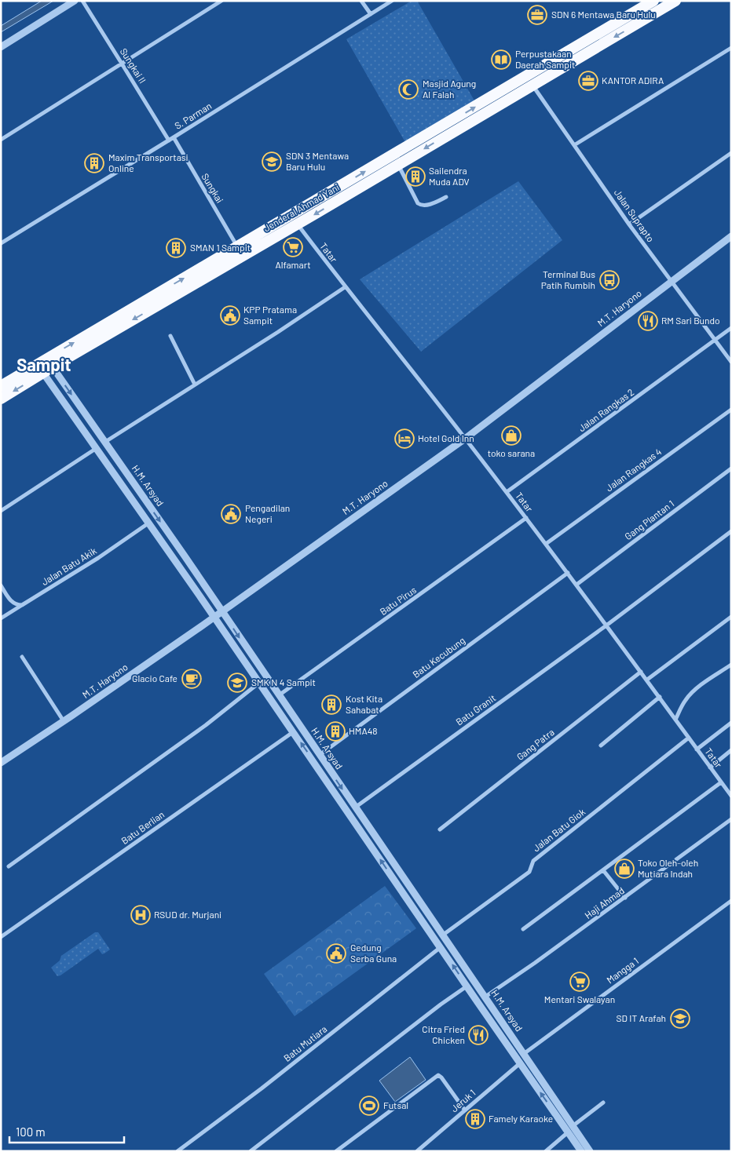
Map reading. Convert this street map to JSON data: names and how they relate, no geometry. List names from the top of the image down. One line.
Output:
{"streets":{"highway":["Jenderal Ahmad Yani"],"street":["Sungkai II","S. Parman","Sungkai","Jalan Suprapto","Tatar","M.T. Haryono","Jalan Rangkas 2","Jalan Rangkas 4","H.M. Arsyad","Gang Plantan 1","Jalan Batu Akik","Batu Pirus","Batu Kecubung","Batu Granit","Gang Patra","Batu Berlian","Jalan Batu Giok","Haji Ahmad","Mangga 1","Batu Mutiara","Jeruk 1"]},"crossings":[["Sungkai II","S. Parman"],["S. Parman","Sungkai"],["Sungkai","Jenderal Ahmad Yani"],["Jenderal Ahmad Yani","Jalan Suprapto"],["Jenderal Ahmad Yani","Tatar"],["Jenderal Ahmad Yani","H.M. Arsyad"],["Jalan Suprapto","M.T. Haryono"],["Jalan Suprapto","Jalan Rangkas 2"],["Tatar","M.T. Haryono"],["Tatar","Jalan Rangkas 2"],["Tatar","Jalan Rangkas 4"],["Tatar","Gang Plantan 1"],["Tatar","Batu Pirus"],["Tatar","Batu Kecubung"],["Tatar","Batu Granit"],["Tatar","Gang Patra"],["Tatar","Jalan Batu Giok"],["M.T. Haryono","H.M. Arsyad"],["H.M. Arsyad","Jalan Batu Akik"],["H.M. Arsyad","Batu Pirus"],["H.M. Arsyad","Batu Kecubung"],["H.M. Arsyad","Batu Granit"],["H.M. Arsyad","Batu Berlian"],["H.M. Arsyad","Jalan Batu Giok"],["H.M. Arsyad","Haji Ahmad"],["H.M. Arsyad","Mangga 1"],["H.M. Arsyad","Batu Mutiara"],["H.M. Arsyad","Jeruk 1"]],"districts":["Sampit"],"places":{"office":["SDN 6 Mentawa Baru Hulu","KANTOR ADIRA"],"library":["Perpustakaan Daerah Sampit"],"mosque":["Masjid Agung Al Falah"],"school or university":["SDN 3 Mentawa Baru Hulu","SMK N 4 Sampit","SD IT Arafah"],"building":["Maxim Transportasi Online","Sailendra Muda ADV","SMAN 1 Sampit","Kost Kita Sahabat","HMA48","Famely Karaoke"],"supermarket":["Alfamart","Mentari Swalayan"],"bus stop":["Terminal Bus Patih Rumbih"],"public building":["KPP Pratama Sampit","Pengadilan Negeri","Gedung Serba Guna"],"restaurant":["RM Sari Bundo","Citra Fried Chicken"],"shop":["toko sarana","Toko Oleh-oleh Mutiara Indah"],"hotel":["Hotel Gold Inn"],"cafe":["Glacio Cafe"],"hospital":["RSUD dr. Murjani"],"sports":["Futsal"]},"scale_bar":"100 m"}
